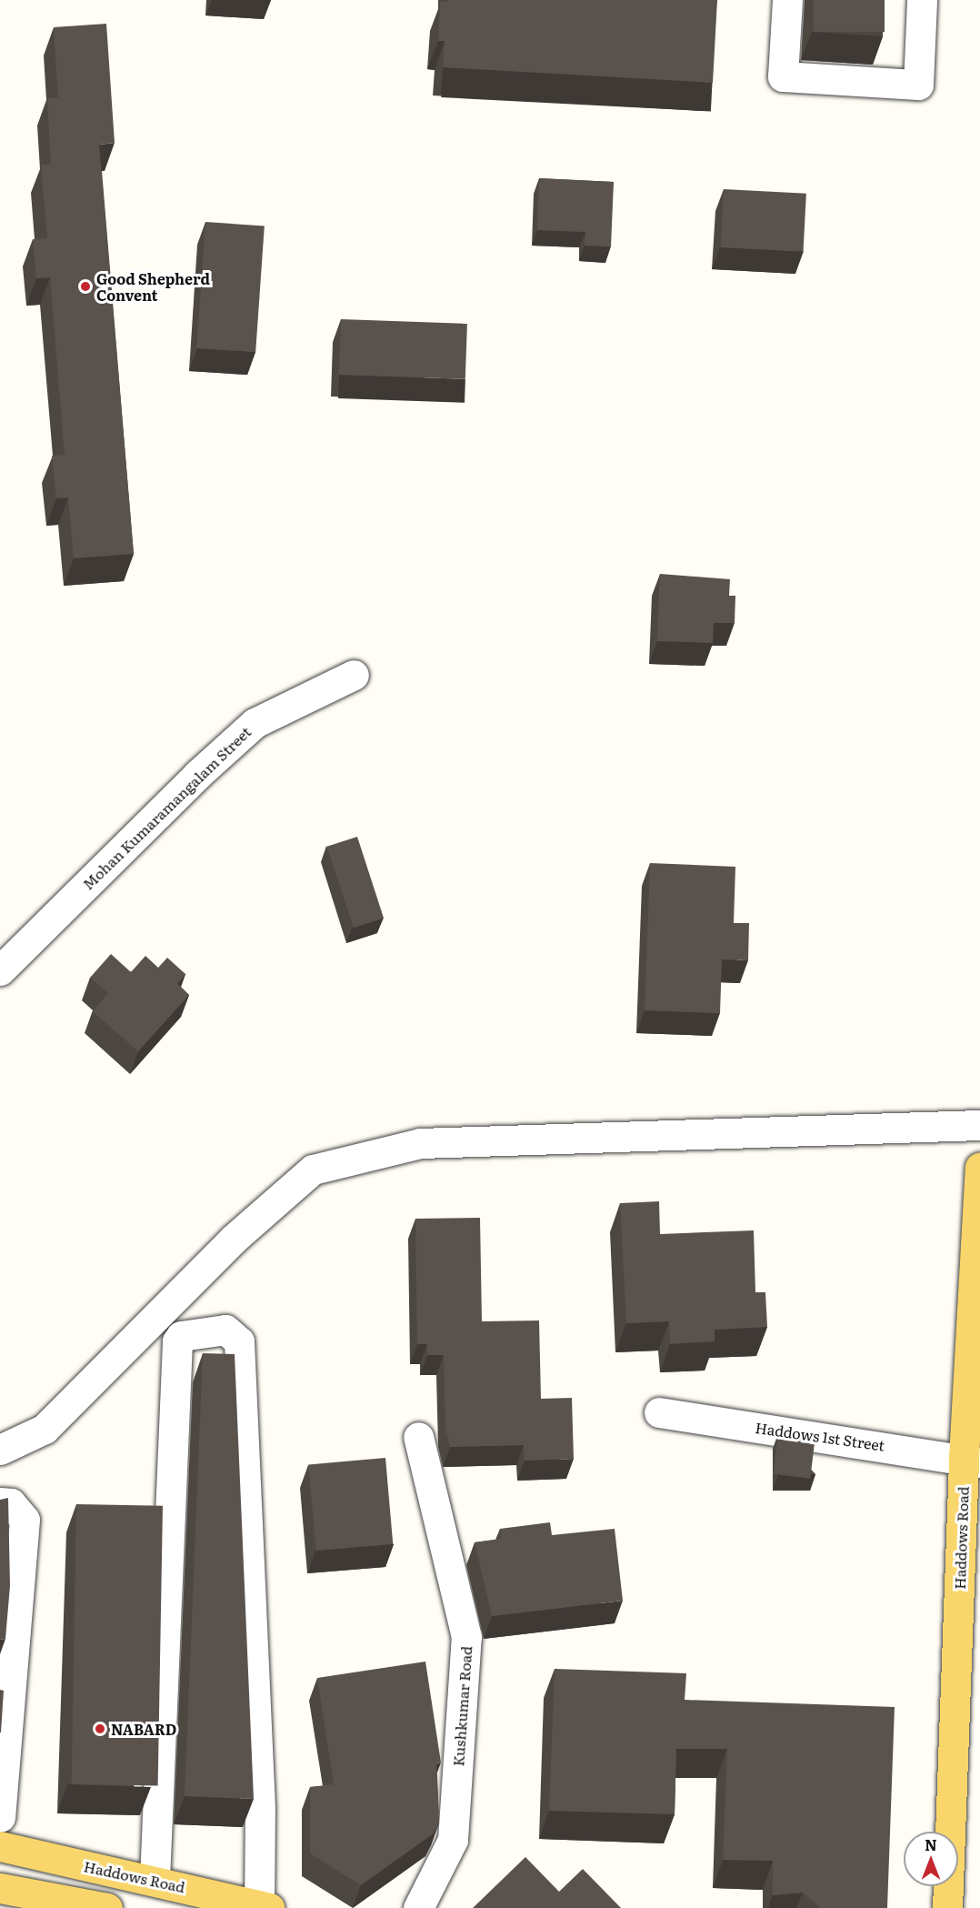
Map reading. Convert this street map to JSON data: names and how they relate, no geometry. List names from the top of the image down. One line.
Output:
{"streets":{"main road":["Haddows Road"],"street":["Mohan Kumaramangalam Street","Haddows 1st Street","Kushkumar Road"]},"crossings":[["Haddows 1st Street","Haddows Road"]],"places":["Good Shepherd Convent","NABARD"],"north":"top"}
